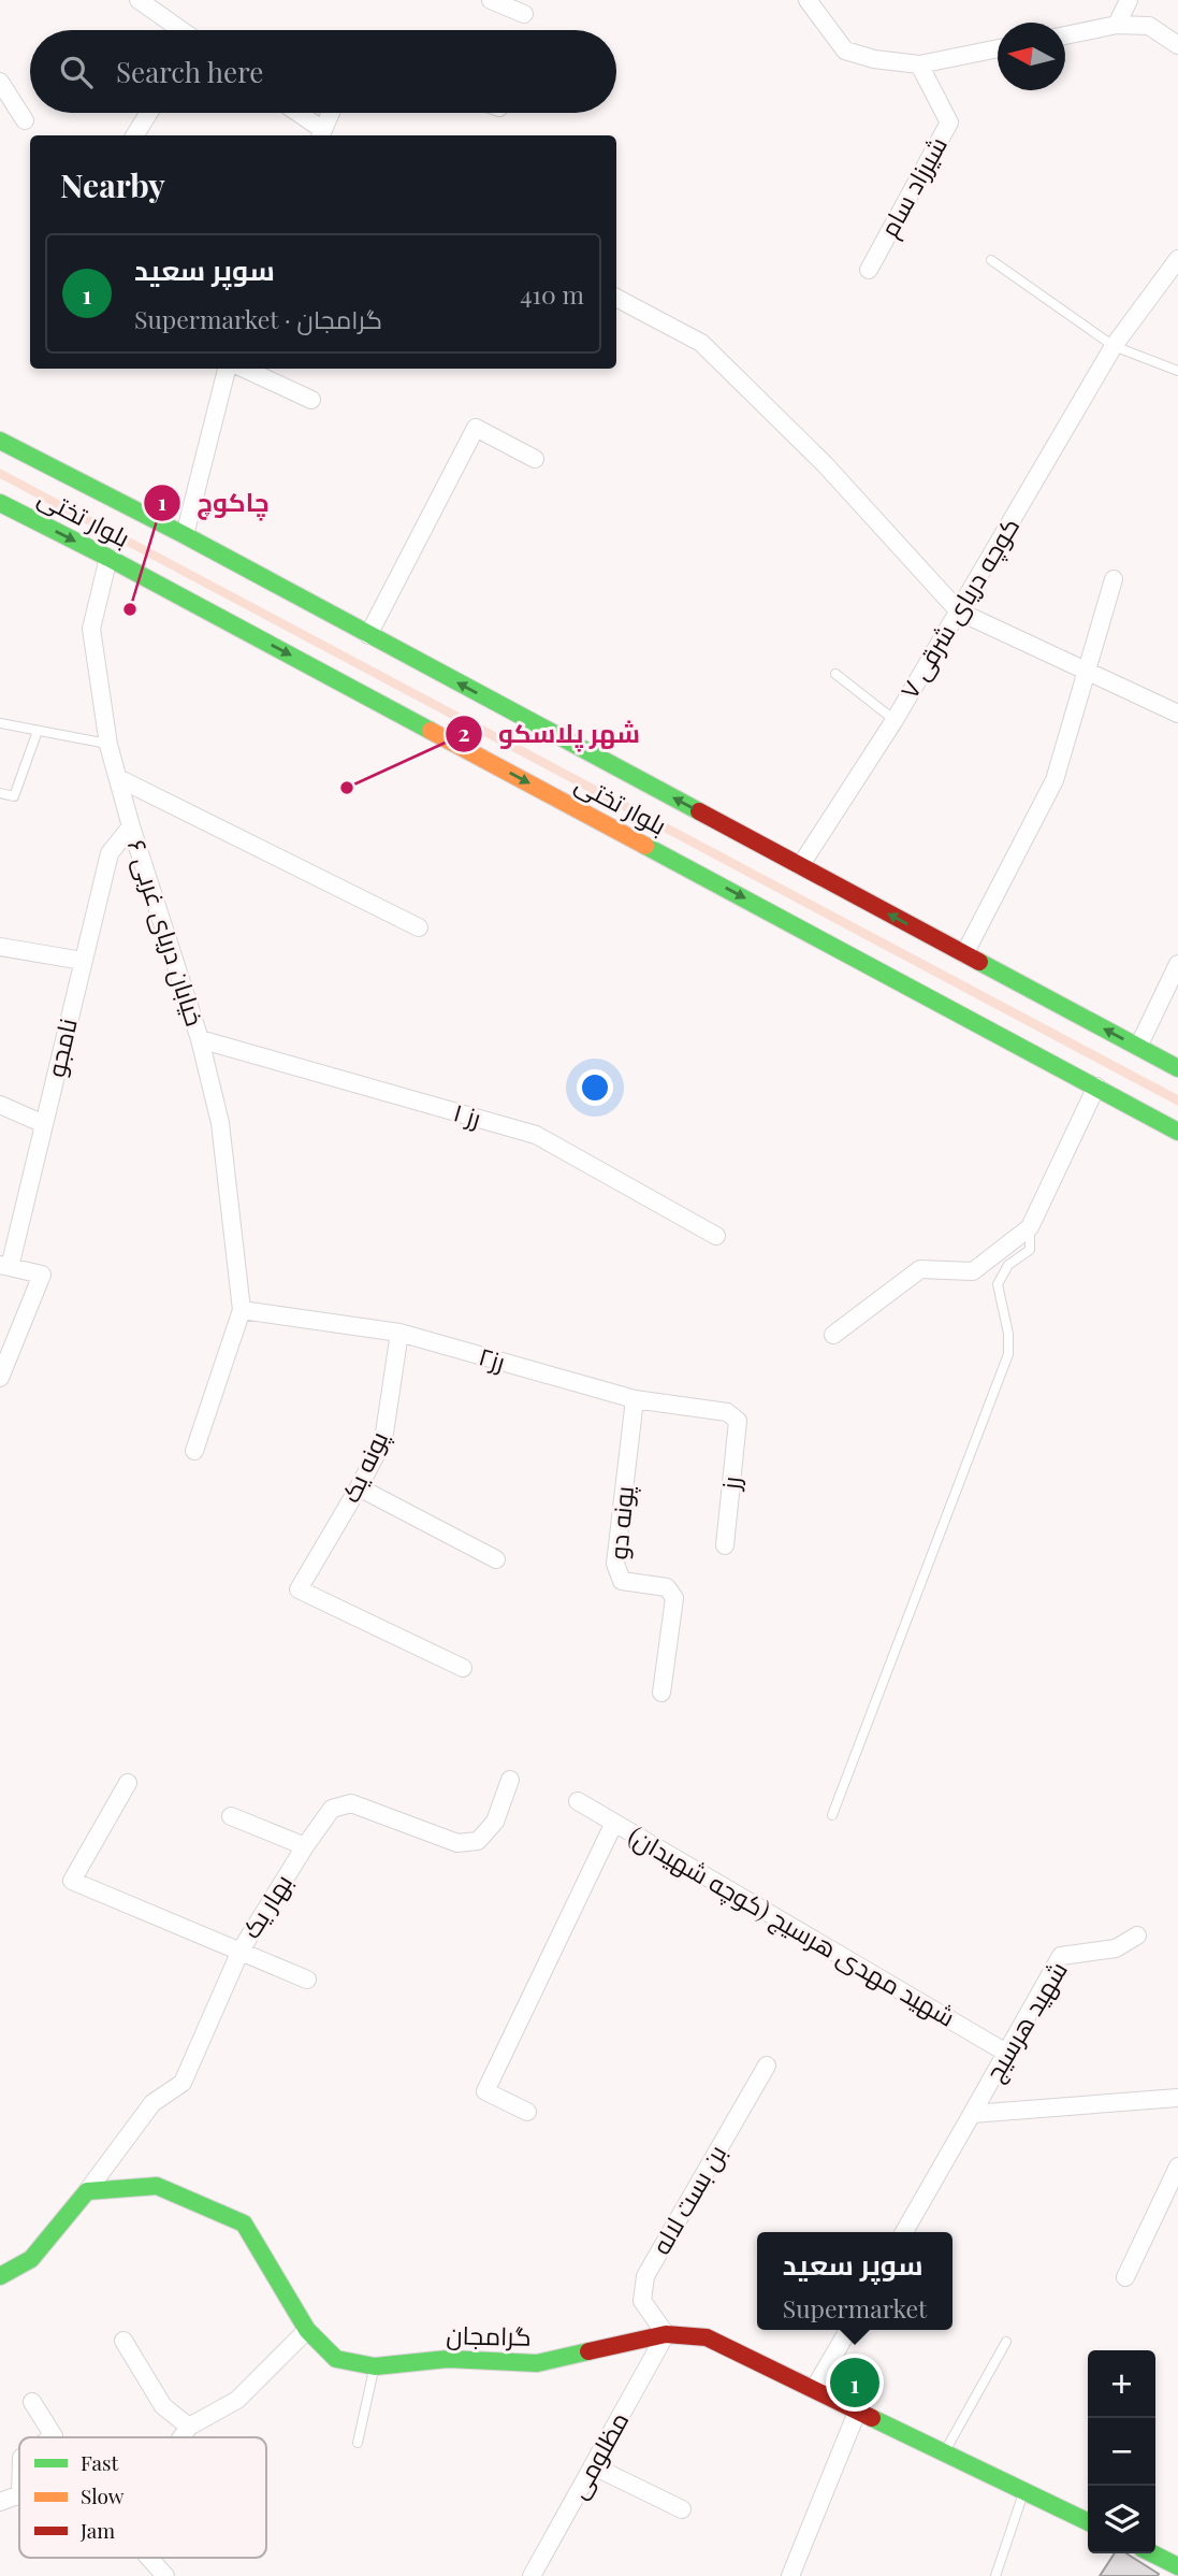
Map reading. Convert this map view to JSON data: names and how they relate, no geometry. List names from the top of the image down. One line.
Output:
{"streets":{"main road":["بلوار تختی","گرامجان"],"street":["شیرزاد سام","کوچه دریای شرقی ۷","خیابان دریای غربی ۶","نامجو","رز ۱","رز۲","پونه یک","رز","پونه دو","بهار یک","شهید مهدی هرسیج (کوچه شهیدان)","شهید هرسیج","بن بست لاله","مظلومی"]},"crossings":[["بلوار تختی","کوچه دریای شرقی ۷"],["بلوار تختی","خیابان دریای غربی ۶"],["خیابان دریای غربی ۶","نامجو"],["خیابان دریای غربی ۶","رز ۱"],["خیابان دریای غربی ۶","رز۲"],["رز۲","پونه یک"],["رز۲","رز"],["رز۲","پونه دو"],["بهار یک","گرامجان"],["شهید مهدی هرسیج (کوچه شهیدان)","شهید هرسیج"],["بن بست لاله","گرامجان"],["بن بست لاله","مظلومی"],["گرامجان","مظلومی"]],"places":["چاکوچ","شهر پلاسکو"],"legend":["Fast","Slow","Jam"],"north":"left","page":{"search":"Search here","heading":"Nearby","list":[{"mark":"1","name":"سوپر سعید","note":"Supermarket · گرامجان","value":"410 m"}],"popup":["سوپر سعید","Supermarket"],"map_buttons":["+","−"],"pins":"1"}}
